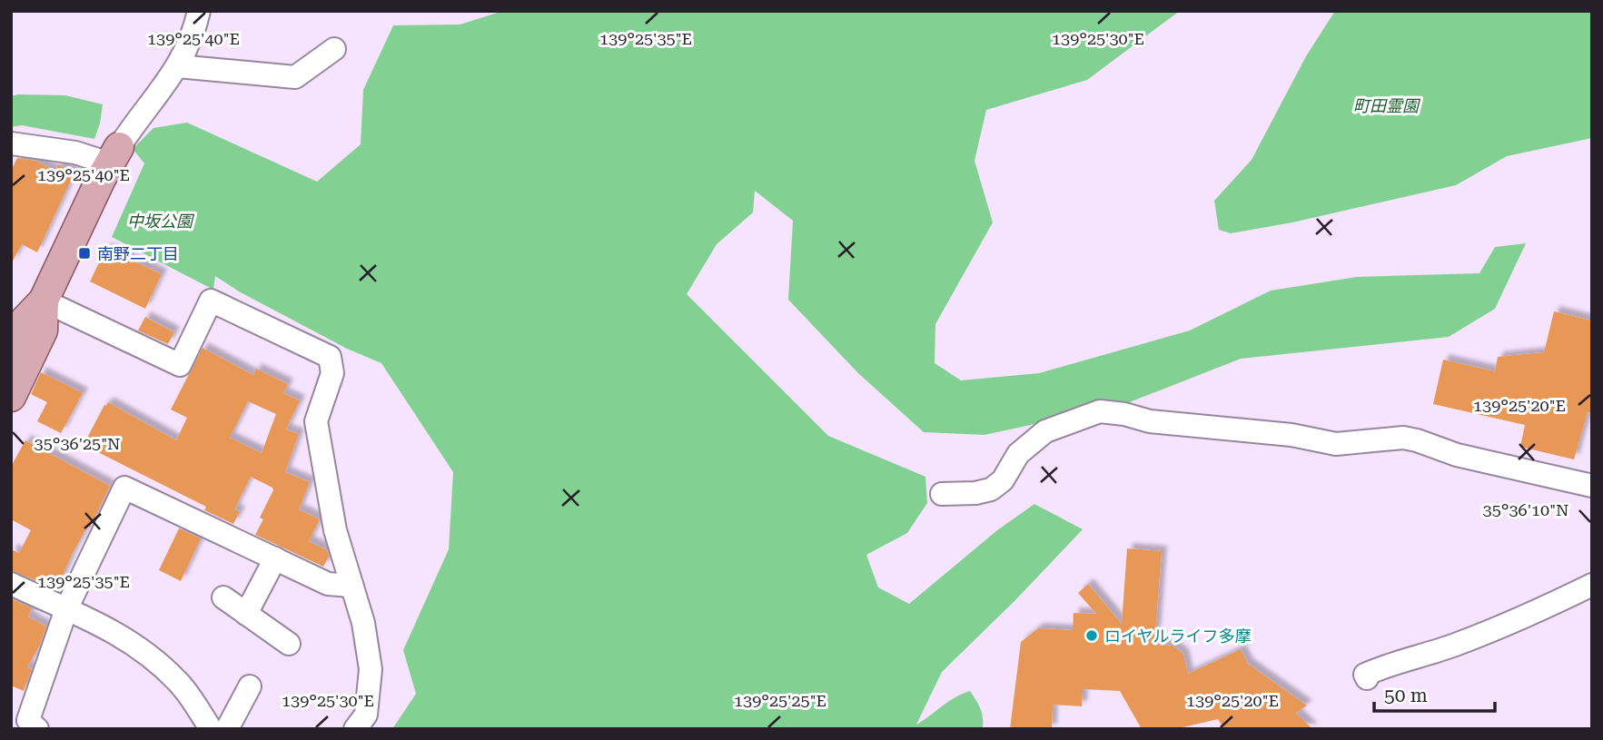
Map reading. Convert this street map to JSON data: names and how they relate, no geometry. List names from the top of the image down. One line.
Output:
{"parks":["町田霊園","中坂公園"],"places":{"transit":["南野二丁目"],"other":["ロイヤルライフ多摩"]},"scale_bar":"50 m","coordinates":["139°25'40\"E","139°25'35\"E","139°25'30\"E","139°25'20\"E","35°36'25\"N","35°36'10\"N","139°25'25\"E"]}
